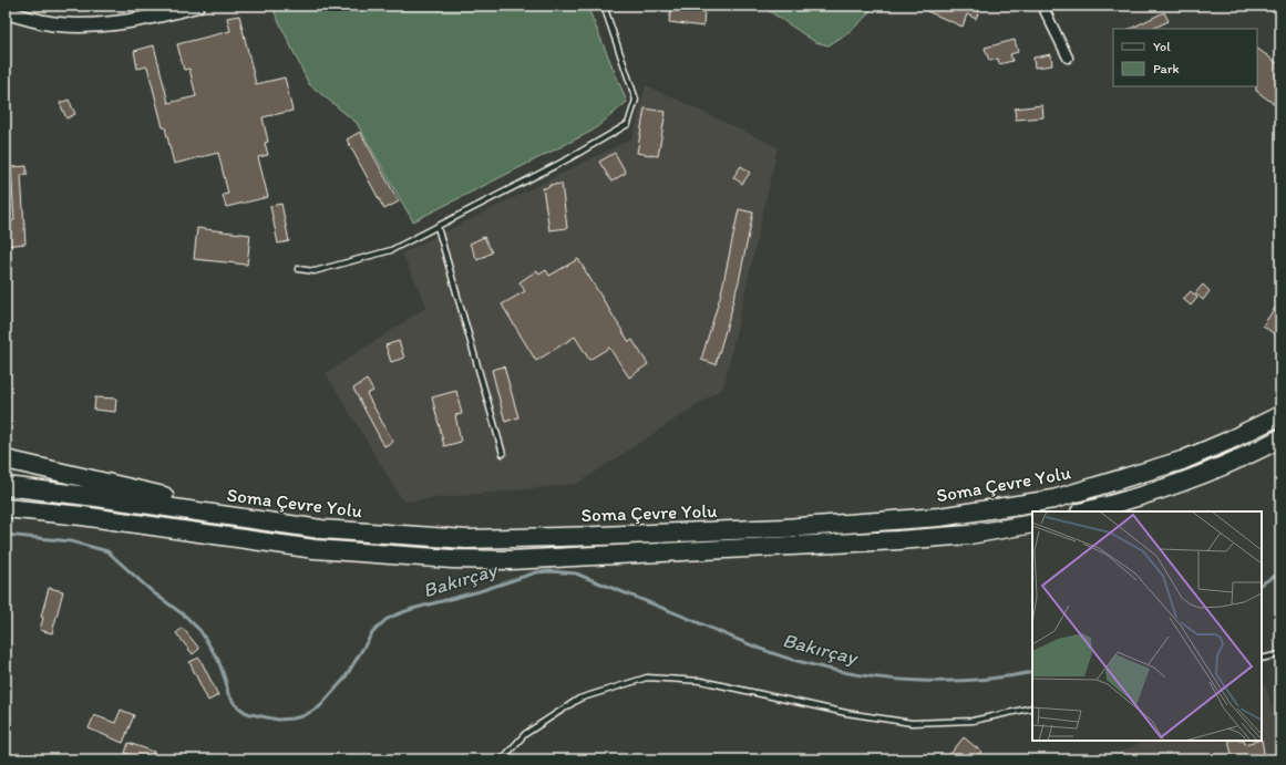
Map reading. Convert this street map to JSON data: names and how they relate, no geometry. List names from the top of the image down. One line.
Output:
{"streets":{"highway":["Soma Çevre Yolu"]},"water":["Bakırçay"],"legend":["Yol","Park"]}
